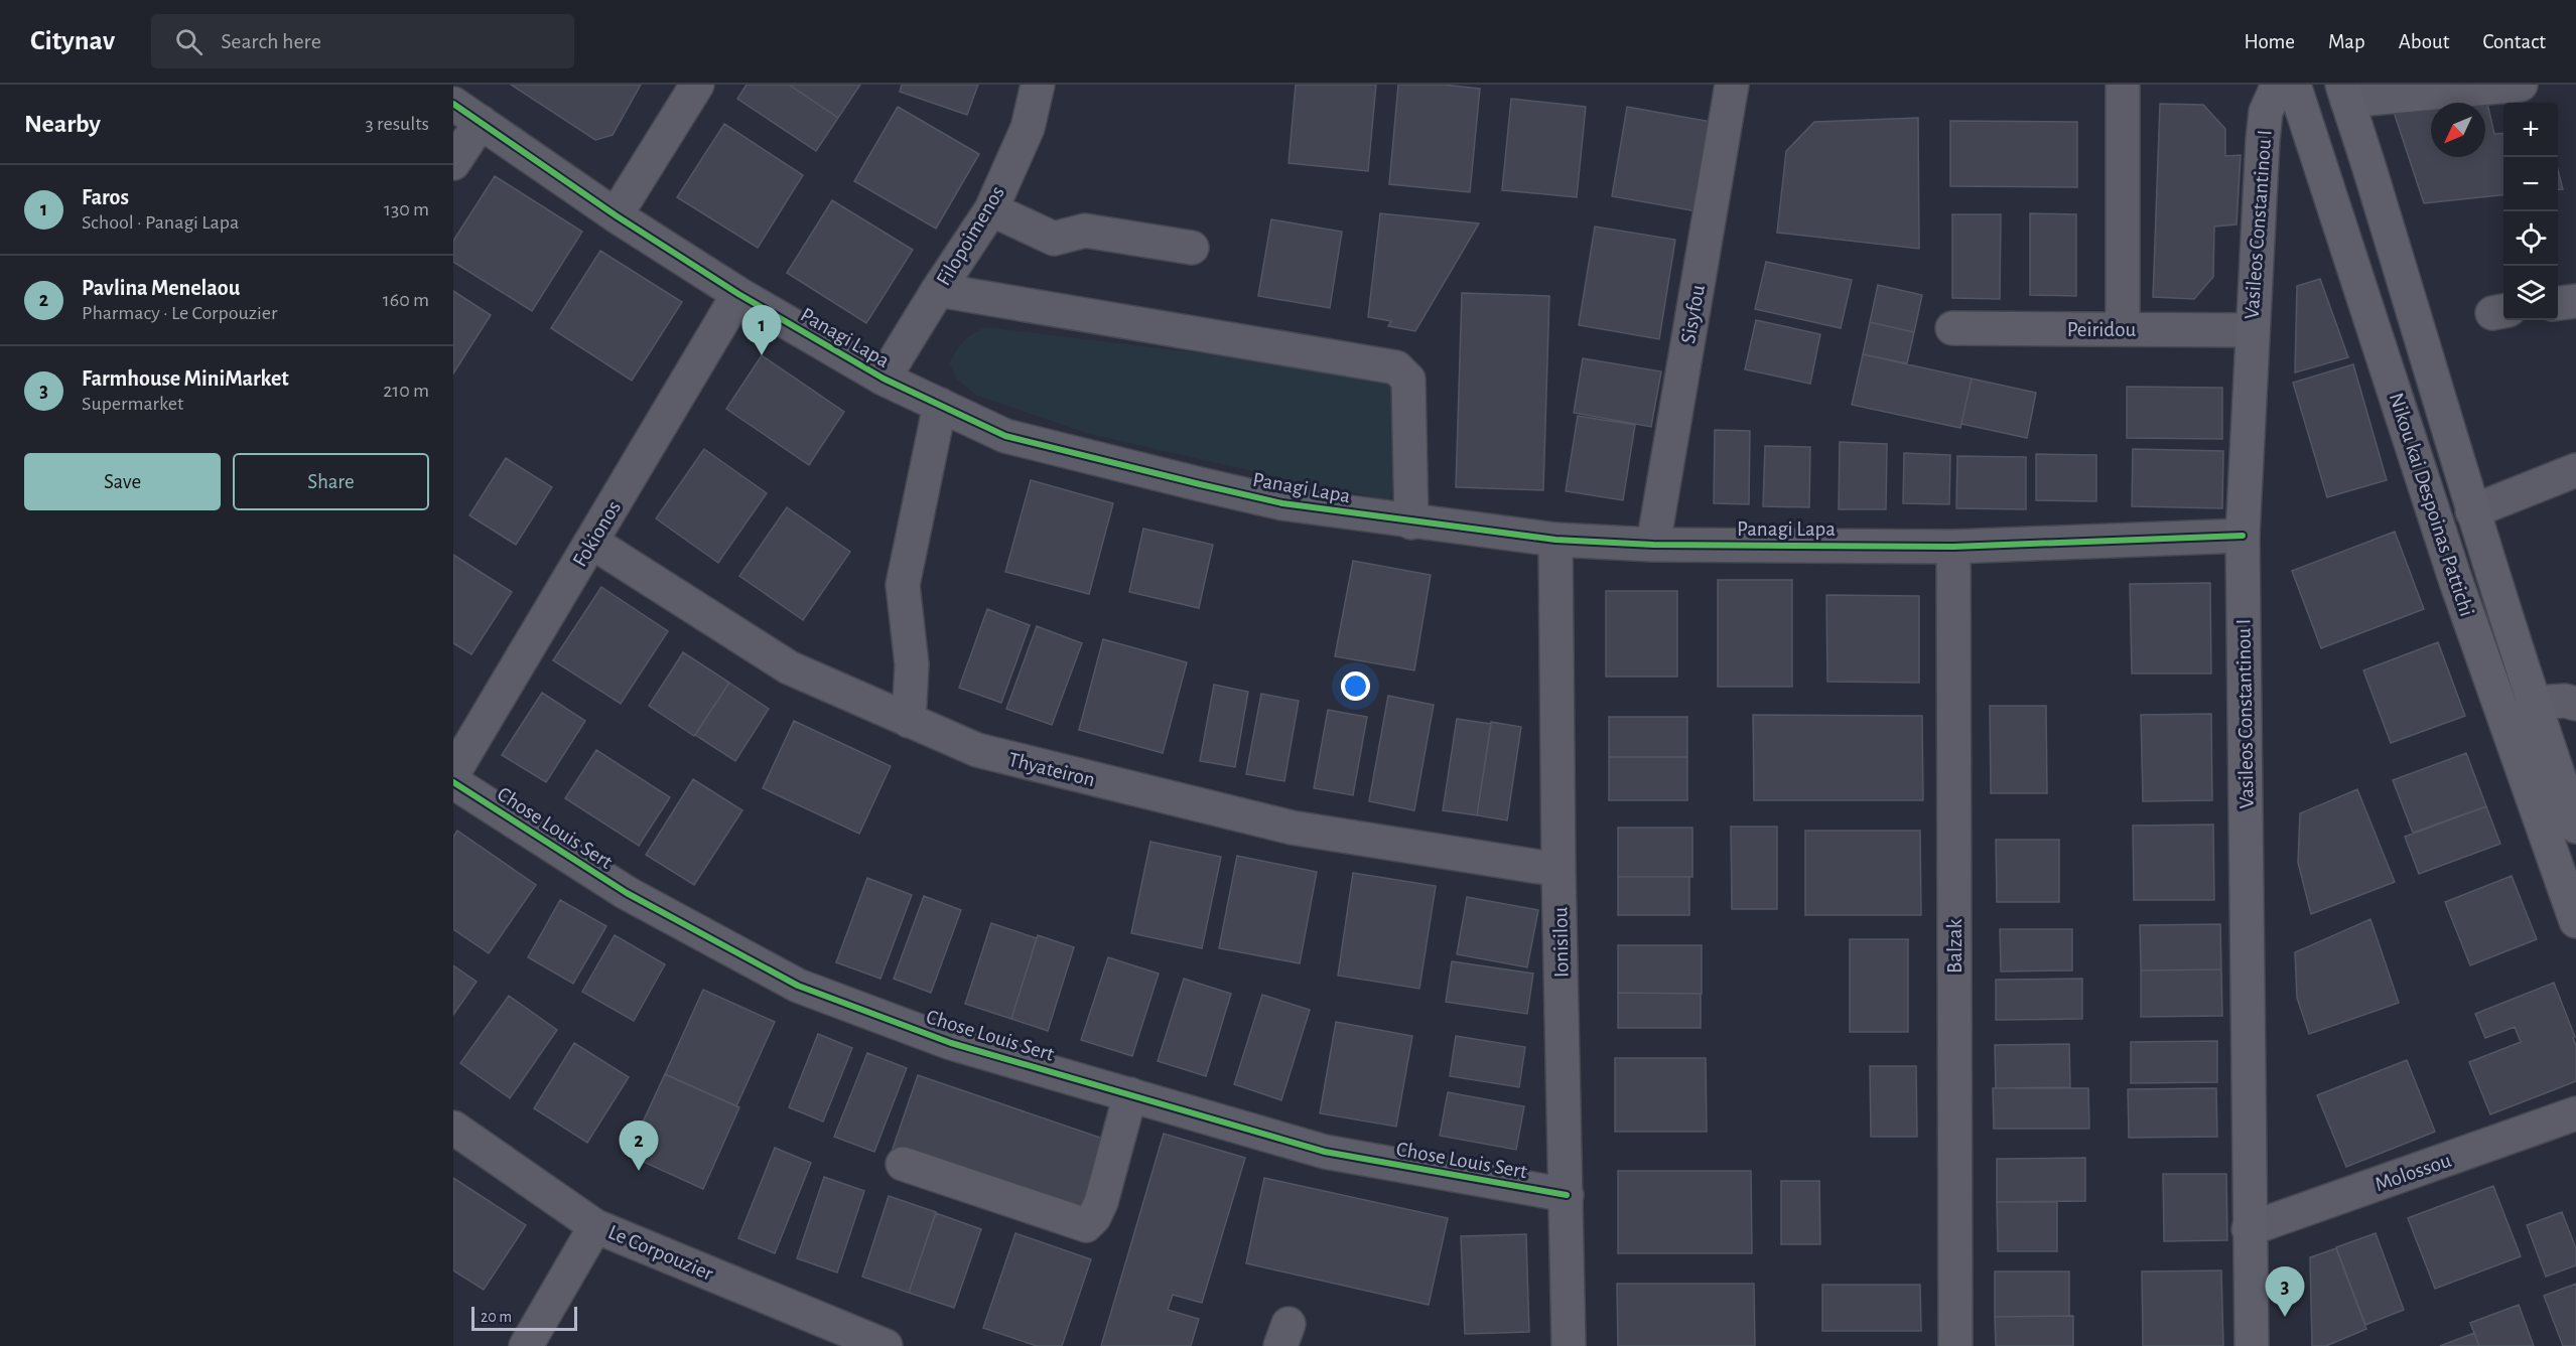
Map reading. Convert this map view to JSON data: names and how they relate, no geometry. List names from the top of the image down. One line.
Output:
{"streets":{"main road":["Vasileos Constantinou I","Nikou kai Despoinas Pattichi"],"street":["Filopoimenos","Sisyfou","Peiridou","Panagi Lapa","Fokionos","Thyateiron","Chose Louis Sert","Ionisilou","Balzak","Molossou","Le Corpouzier"]},"crossings":[["Vasileos Constantinou I","Peiridou"],["Vasileos Constantinou I","Panagi Lapa"],["Vasileos Constantinou I","Molossou"],["Filopoimenos","Panagi Lapa"],["Sisyfou","Panagi Lapa"],["Panagi Lapa","Fokionos"],["Panagi Lapa","Ionisilou"],["Panagi Lapa","Balzak"],["Fokionos","Thyateiron"],["Thyateiron","Ionisilou"],["Chose Louis Sert","Ionisilou"]],"scale_bar":"20 m","north":"bottom left","page":{"header":"Citynav","search":"Search here","nav":["Home","Map","About","Contact"],"heading":["Nearby","3 results"],"map_buttons":["+","−"],"list":[{"mark":"1","name":"Faros","note":"School · Panagi Lapa","value":"130 m"},{"mark":"2","name":"Pavlina Menelaou","note":"Pharmacy · Le Corpouzier","value":"160 m"},{"mark":"3","name":"Farmhouse MiniMarket","note":"Supermarket","value":"210 m"}],"pins":["1","2","3"],"buttons":["Save","Share"],"scale":"20 m"}}
